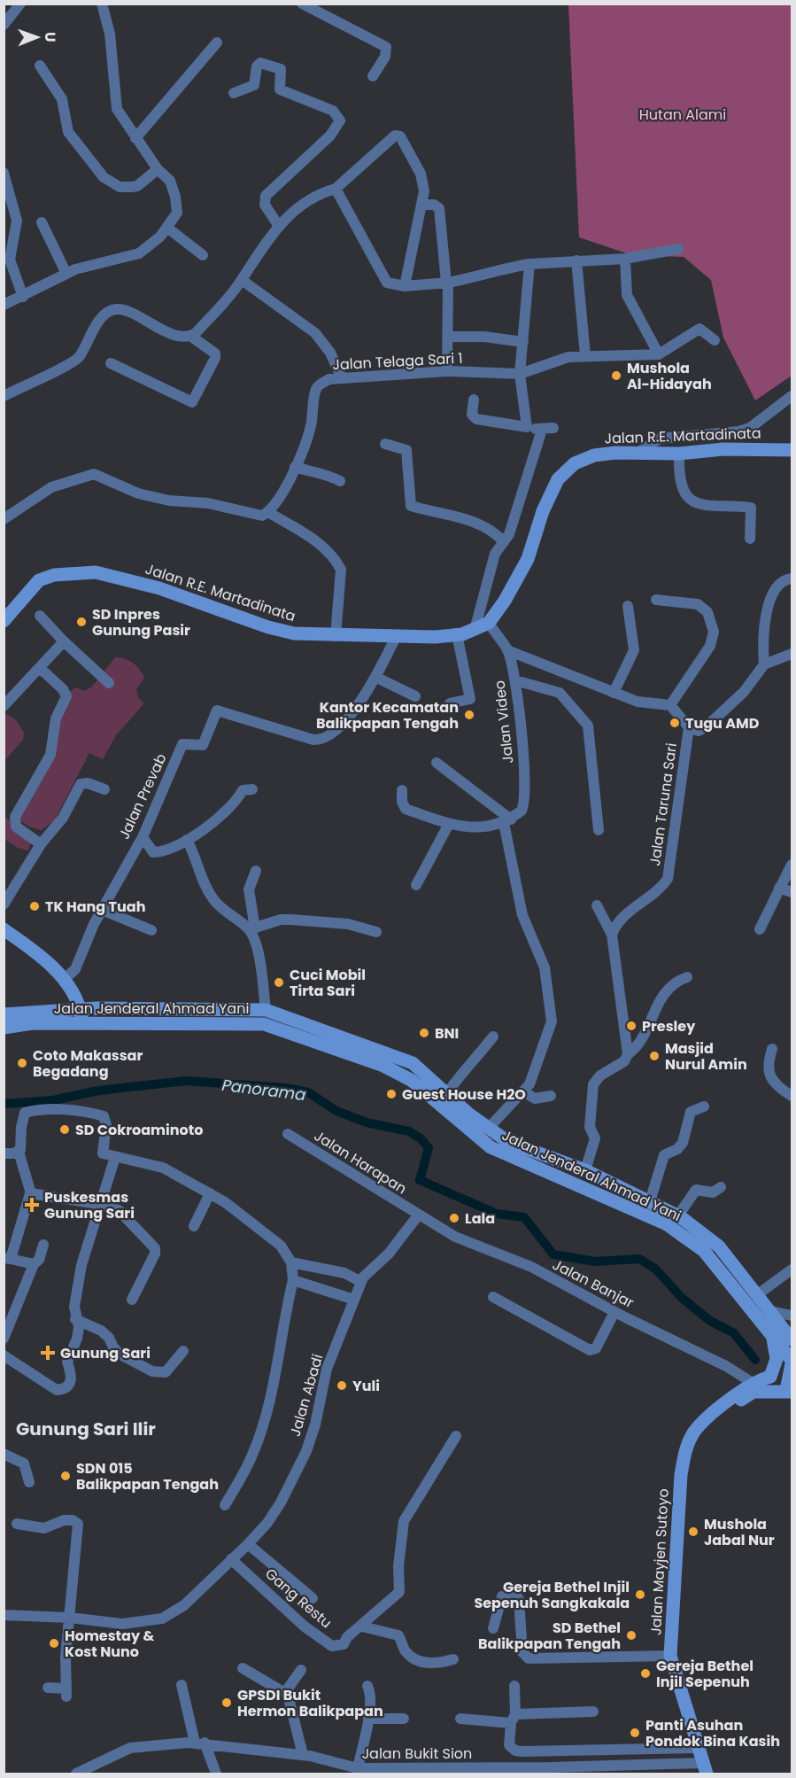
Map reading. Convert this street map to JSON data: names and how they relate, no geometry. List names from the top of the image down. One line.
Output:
{"streets":{"main road":["Jalan R.E. Martadinata","Jalan Jenderal Ahmad Yani","Jalan Mayjen Sutoyo"],"street":["Jalan Telaga Sari 1","Jalan Video","Jalan Prevab","Jalan Taruna Sari","Jalan Harapan","Jalan Banjar","Jalan Abadi","Gang Restu","Jalan Bukit Sion"]},"crossings":[["Jalan R.E. Martadinata","Jalan Video"],["Jalan R.E. Martadinata","Jalan Prevab"],["Jalan Jenderal Ahmad Yani","Jalan Mayjen Sutoyo"],["Jalan Harapan","Jalan Banjar"],["Jalan Harapan","Jalan Abadi"],["Jalan Banjar","Jalan Abadi"],["Jalan Banjar","Jalan Mayjen Sutoyo"],["Jalan Abadi","Gang Restu"],["Jalan Mayjen Sutoyo","Jalan Bukit Sion"]],"districts":["Gunung Sari Ilir"],"water":["Panorama"],"parks":["Hutan Alami"],"places":{"other":["Mushola Al-Hidayah","SD Inpres Gunung Pasir","Kantor Kecamatan Balikpapan Tengah","Tugu AMD","TK Hang Tuah","Cuci Mobil Tirta Sari","Presley","BNI","Masjid Nurul Amin","Coto Makassar Begadang","Guest House H2O","SD Cokroaminoto","Lala","Yuli","SDN 015 Balikpapan Tengah","Mushola Jabal Nur","Gereja Bethel Injil Sepenuh Sangkakala","SD Bethel Balikpapan Tengah","Homestay & Kost Nuno","Gereja Bethel Injil Sepenuh","GPSDI Bukit Hermon Balikpapan","Panti Asuhan Pondok Bina Kasih"],"health":["Puskesmas Gunung Sari","Gunung Sari"]},"north":"right"}
